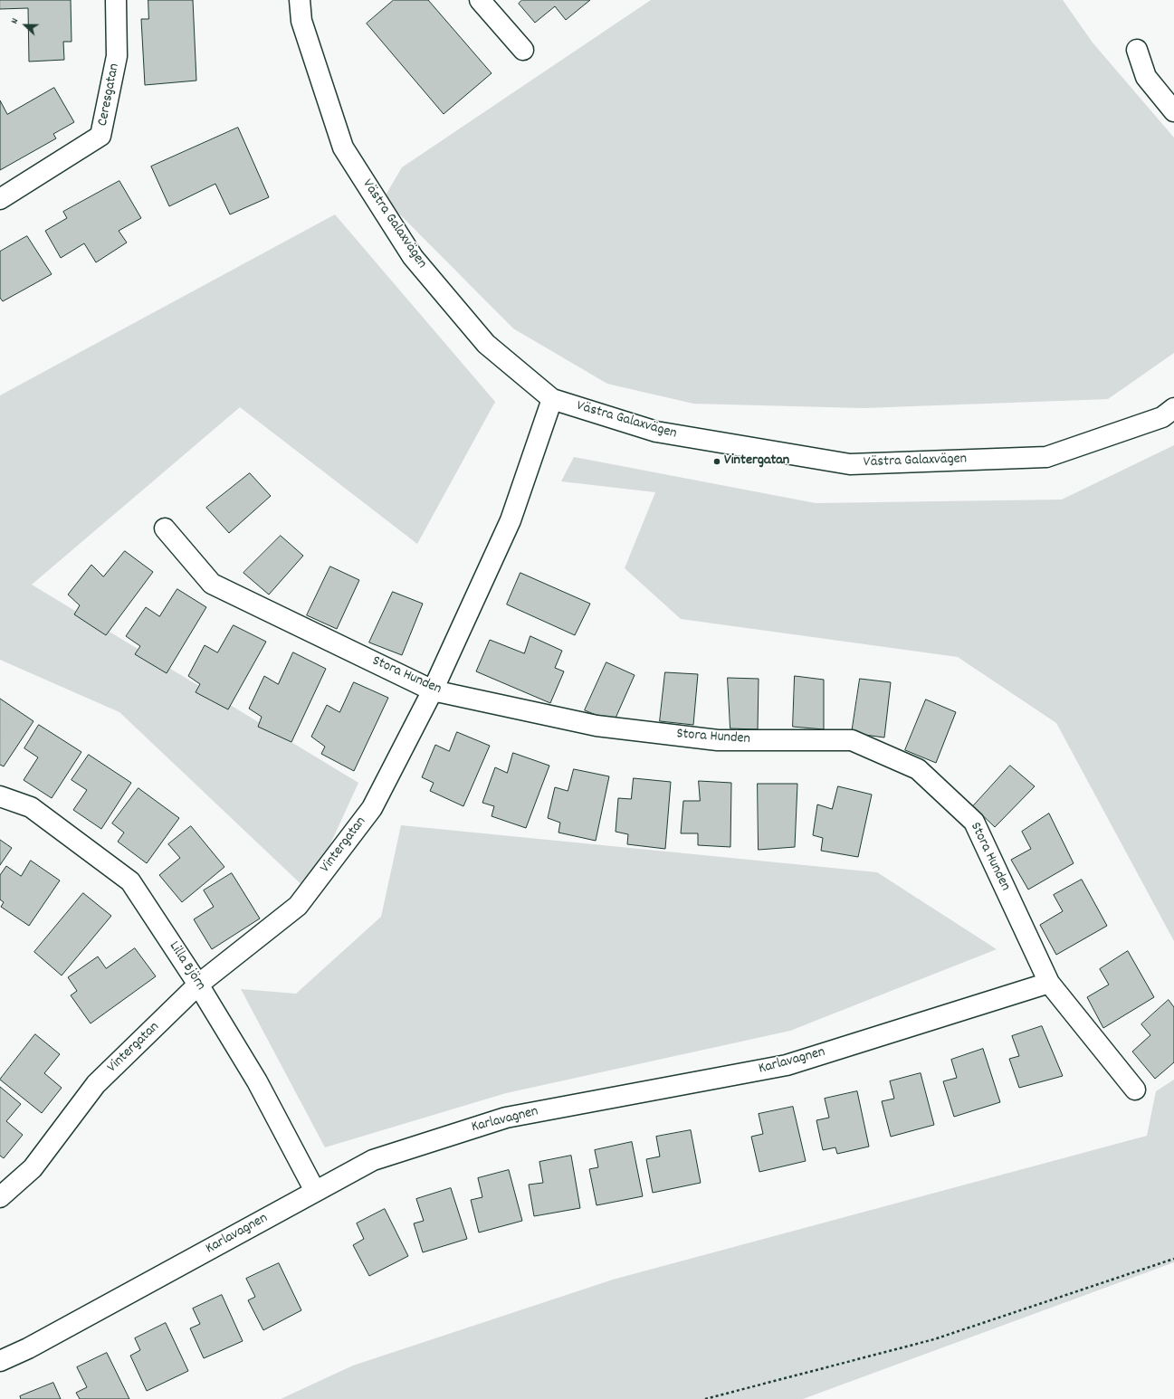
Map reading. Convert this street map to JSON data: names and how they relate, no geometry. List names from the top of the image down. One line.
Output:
{"streets":{"street":["Ceresgatan","Västra Galaxvägen","Stora Hunden","Vintergatan","Lilla Björn","Karlavagnen"]},"crossings":[["Västra Galaxvägen","Vintergatan"],["Stora Hunden","Vintergatan"],["Stora Hunden","Karlavagnen"],["Vintergatan","Lilla Björn"],["Lilla Björn","Karlavagnen"]],"places":["Vintergatan"],"north":"left"}
